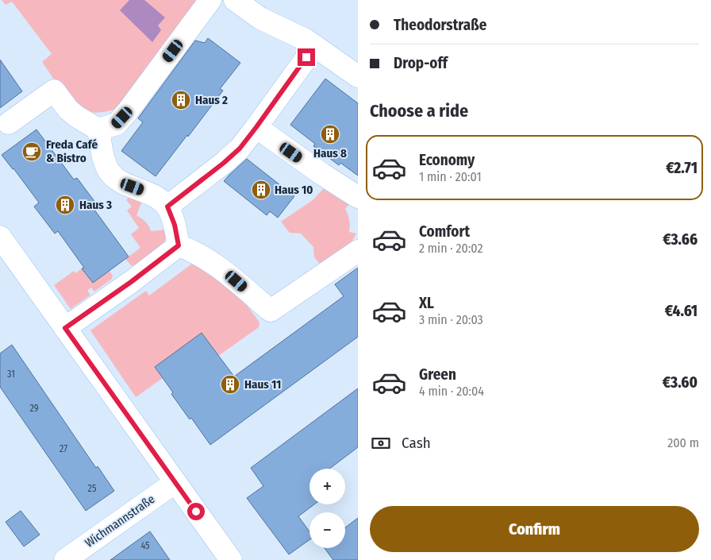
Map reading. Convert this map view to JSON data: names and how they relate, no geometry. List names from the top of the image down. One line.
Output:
{"streets":{"street":["Wichmannstraße"]},"places":{"building":["Haus 2","Haus 8","Haus 10","Haus 3","Haus 11"],"cafe":["Freda Café & Bistro"]},"house_numbers":["31","29","27","25","45"],"page":{"banner":["Theodorstraße","Drop-off"],"heading":"Choose a ride","list":[{"name":"Economy","note":"1 min · 20:01","value":"€2.71"},{"name":"Comfort","note":"2 min · 20:02","value":"€3.66"},{"name":"XL","note":"3 min · 20:03","value":"€4.61"},{"name":"Green","note":"4 min · 20:04","value":"€3.60"}],"pay":["Cash","200 m"],"map_buttons":["+","−"],"buttons":"Confirm"}}
